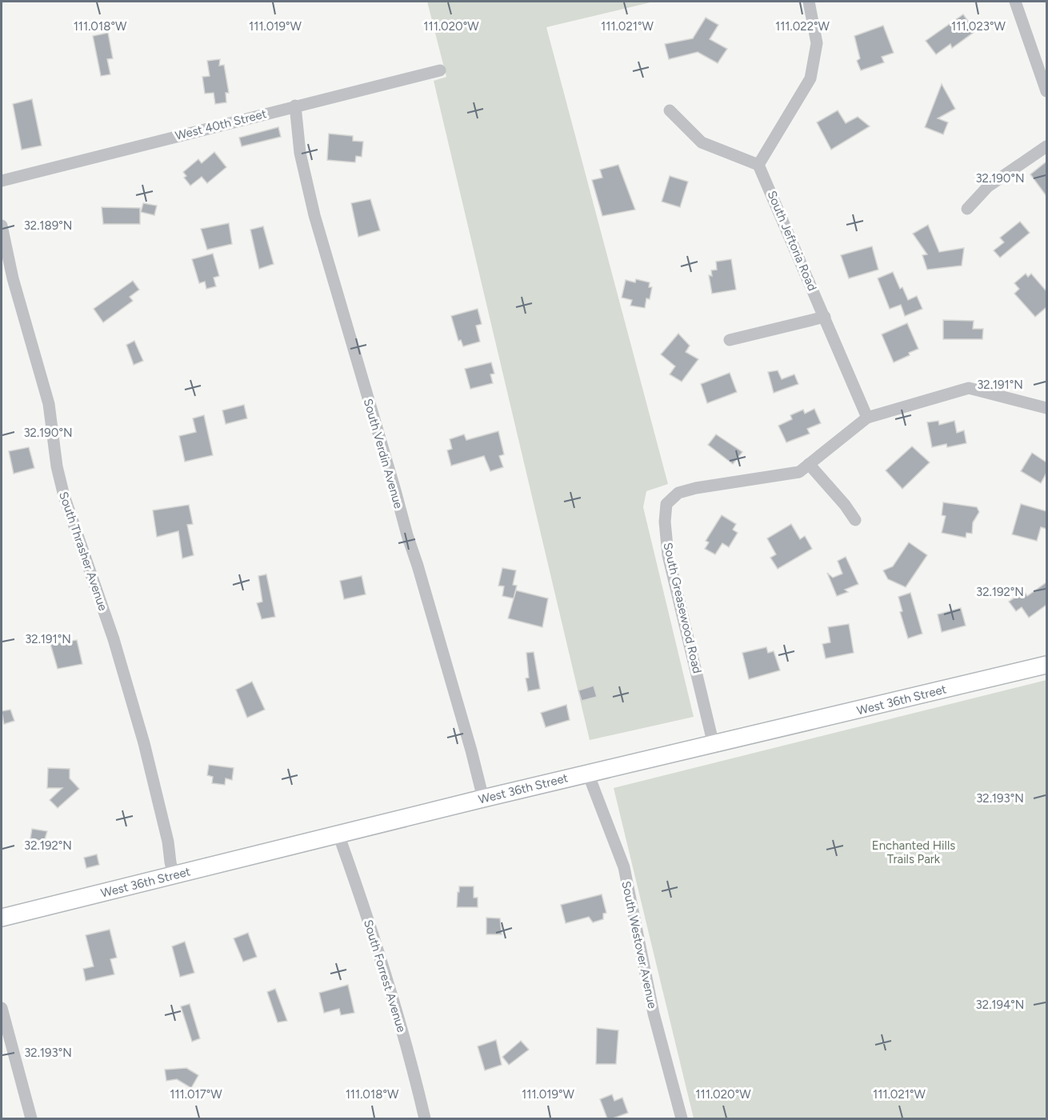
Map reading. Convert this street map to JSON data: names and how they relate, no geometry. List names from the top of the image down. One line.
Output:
{"streets":{"street":["West 40th Street","South Jeftoria Road","South Verdin Avenue","South Thrasher Avenue","South Greasewood Road","West 36th Street","South Westover Avenue","South Forrest Avenue"]},"crossings":[["West 40th Street","South Verdin Avenue"],["South Jeftoria Road","South Greasewood Road"],["South Verdin Avenue","West 36th Street"],["South Thrasher Avenue","West 36th Street"],["South Greasewood Road","West 36th Street"],["West 36th Street","South Westover Avenue"],["West 36th Street","South Forrest Avenue"]],"parks":["Enchanted Hills Trails Park"],"coordinates":["111.018°W","111.019°W","111.020°W","111.021°W","111.022°W","111.023°W","32.190°N","32.189°N","32.191°N","32.192°N","32.193°N","32.194°N","111.017°W"]}
